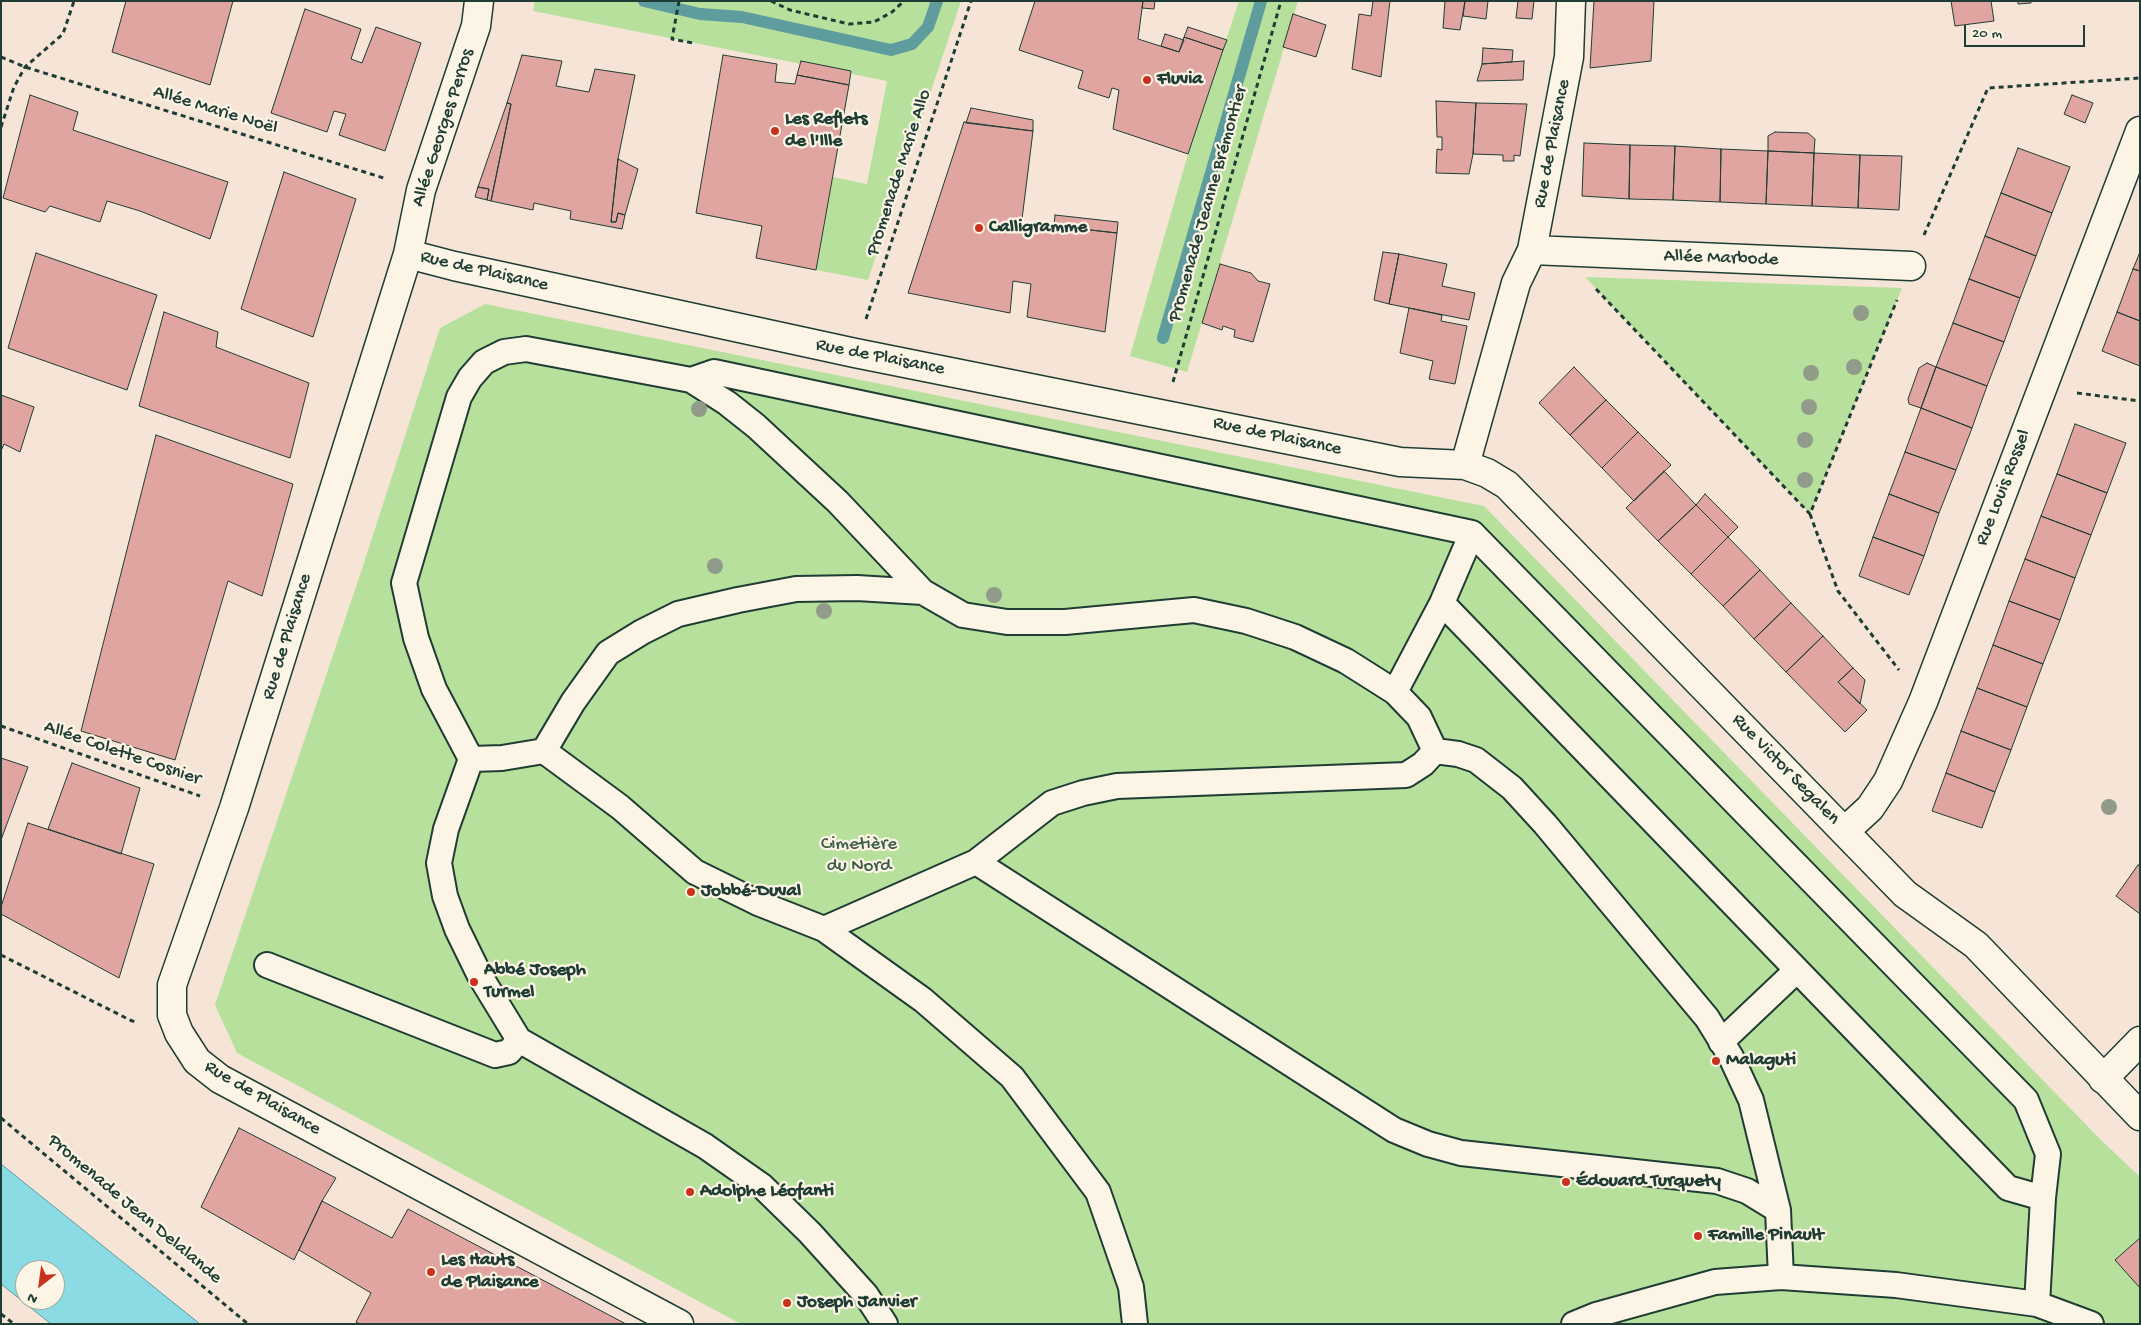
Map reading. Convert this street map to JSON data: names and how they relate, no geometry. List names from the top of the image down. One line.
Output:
{"streets":{"street":["Allée Georges Perros","Rue de Plaisance","Allée Marbode","Rue Louis Rossel","Rue Victor Segalen"],"path":["Allée Marie Noël","Promenade Marie Allo","Promenade Jeanne Brémontier","Allée Colette Cosnier","Promenade Jean Delalande"]},"crossings":[["Allée Marie Noël","Allée Georges Perros"],["Allée Georges Perros","Rue de Plaisance"],["Rue de Plaisance","Promenade Marie Allo"],["Rue de Plaisance","Promenade Jeanne Brémontier"],["Rue de Plaisance","Allée Marbode"],["Rue de Plaisance","Allée Colette Cosnier"],["Rue de Plaisance","Rue Victor Segalen"],["Rue Louis Rossel","Rue Victor Segalen"]],"parks":["Cimetière du Nord"],"places":["Fluvia","Les Reflets de l'Ille","Calligramme","Jobbé-Duval","Abbé Joseph Turmel","Malaguti","Édouard Turquety","Adolphe Léofanti","Famille Pinault","Les Hauts de Plaisance","Joseph Janvier"],"scale_bar":"20 m","north":"bottom left"}
